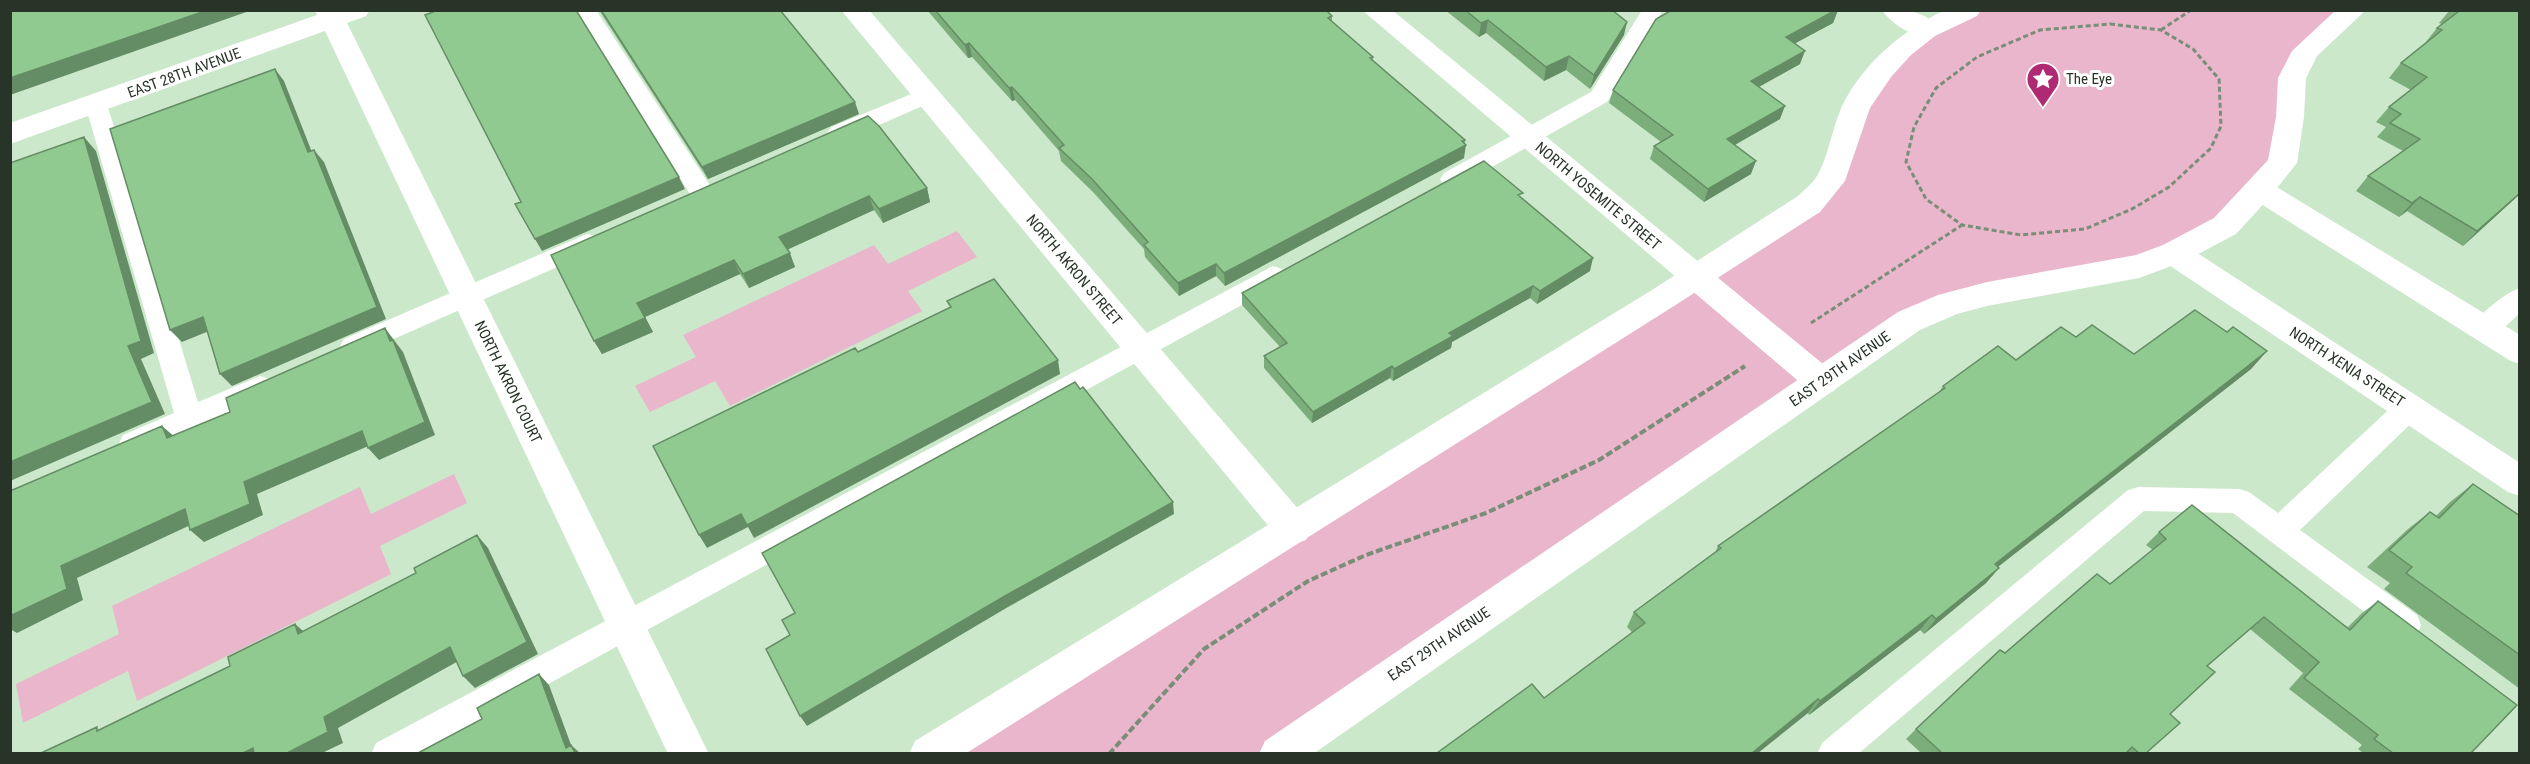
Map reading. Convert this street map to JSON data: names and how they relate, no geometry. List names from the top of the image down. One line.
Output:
{"streets":{"street":["EAST 28TH AVENUE","NORTH YOSEMITE STREET","NORTH AKRON STREET","NORTH XENIA STREET","EAST 29TH AVENUE","NORTH AKRON COURT"]},"crossings":[["EAST 28TH AVENUE","NORTH AKRON COURT"],["NORTH YOSEMITE STREET","EAST 29TH AVENUE"],["NORTH XENIA STREET","EAST 29TH AVENUE"]],"places":{"place":["The Eye"]}}
